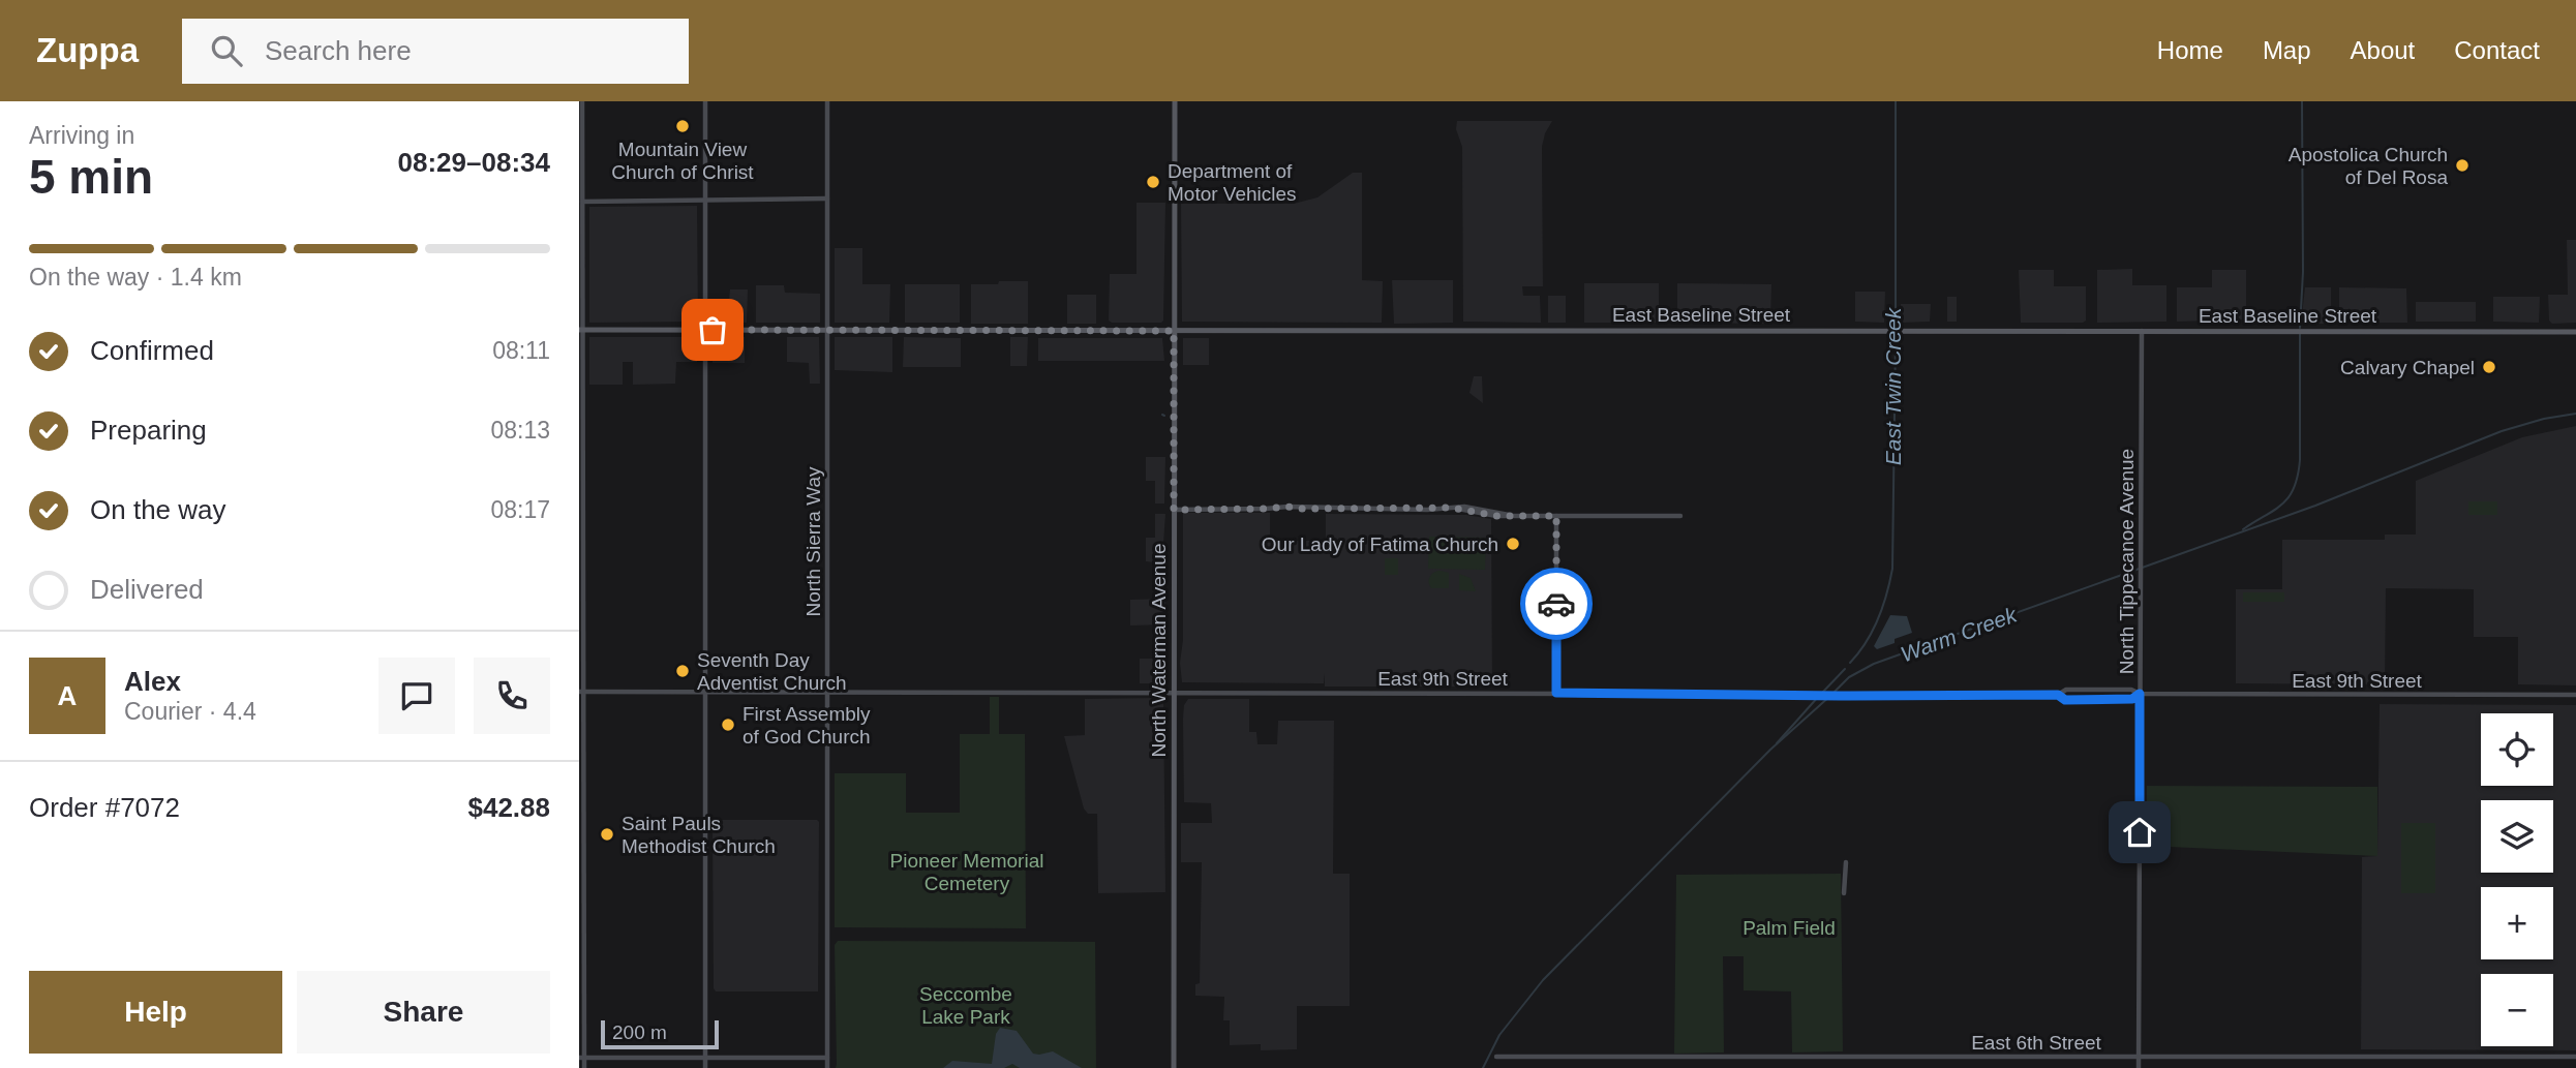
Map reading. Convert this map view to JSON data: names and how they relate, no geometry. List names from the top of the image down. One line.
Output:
{"streets":{"main road":["East Baseline Street","North Waterman Avenue"],"street":["North Sierra Way","North Tippecanoe Avenue","East 9th Street","East 6th Street"]},"crossings":[["East Baseline Street","North Sierra Way"],["East Baseline Street","North Tippecanoe Avenue"],["East Baseline Street","North Waterman Avenue"],["North Sierra Way","East 9th Street"],["North Tippecanoe Avenue","East 9th Street"],["North Tippecanoe Avenue","East 6th Street"],["North Waterman Avenue","East 9th Street"]],"water":["East Twin Creek","Warm Creek"],"parks":["Pioneer Memorial Cemetery","Palm Field","Seccombe Lake Park"],"places":["Mountain View Church of Christ","Apostolica Church of Del Rosa","Department of Motor Vehicles","Calvary Chapel","Our Lady of Fatima Church","Seventh Day Adventist Church","First Assembly of God Church","Saint Pauls Methodist Church"],"scale_bar":"200 m","page":{"header":"Zuppa","search":"Search here","nav":["Home","Map","About","Contact"],"heading":["5 min","Arriving in","08:29–08:34"],"panel":["Alex","Courier · 4.4","Order #7072","$42.88"],"bar":"On the way · 1.4 km","list":[["Confirmed","08:11"],["Preparing","08:13"],["On the way","08:17"],"Delivered"],"round":"A","map_buttons":["+","−"],"buttons":["Help","Share"],"scale":"200 m"}}
